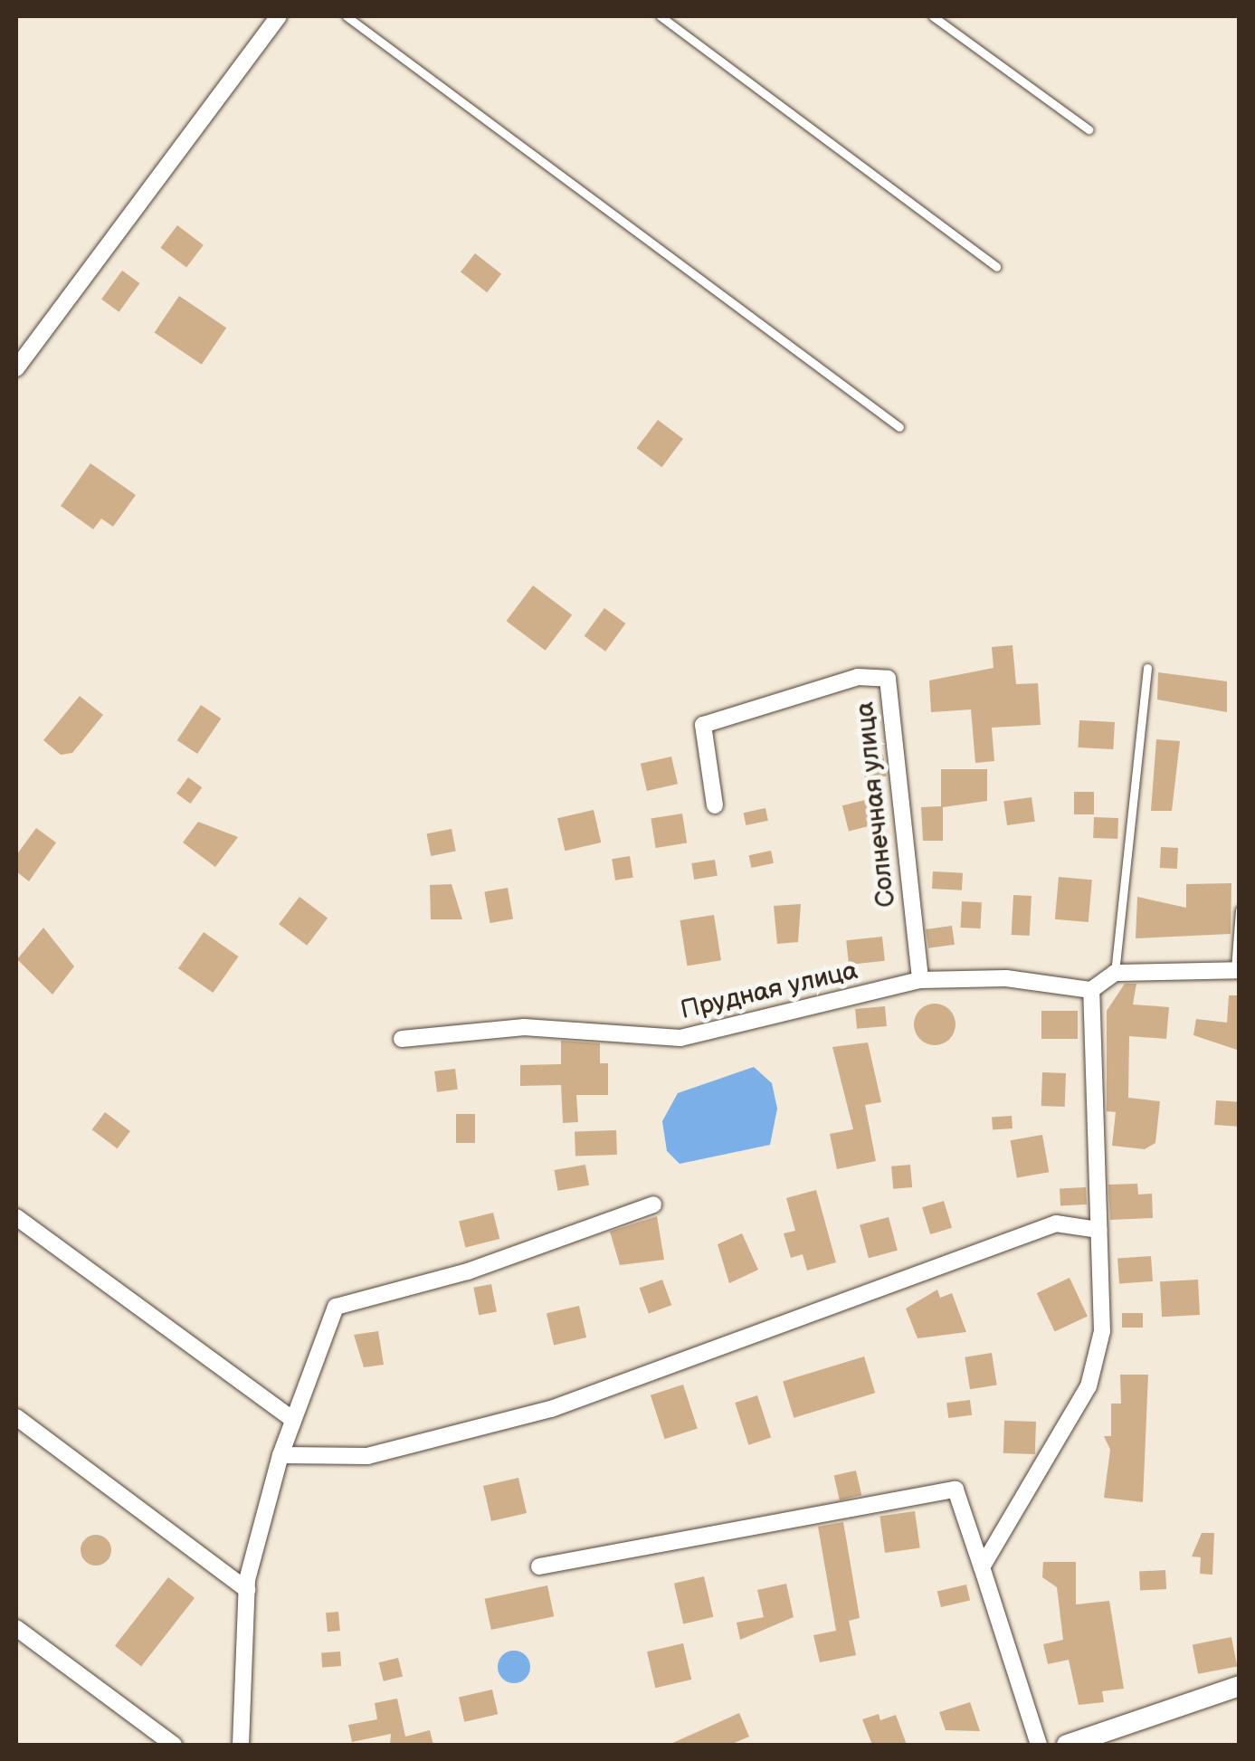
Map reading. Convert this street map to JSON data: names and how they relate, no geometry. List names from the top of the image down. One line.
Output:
{"streets":{"street":["Солнечная улица","Прудная улица"]},"crossings":[["Солнечная улица","Прудная улица"]]}
